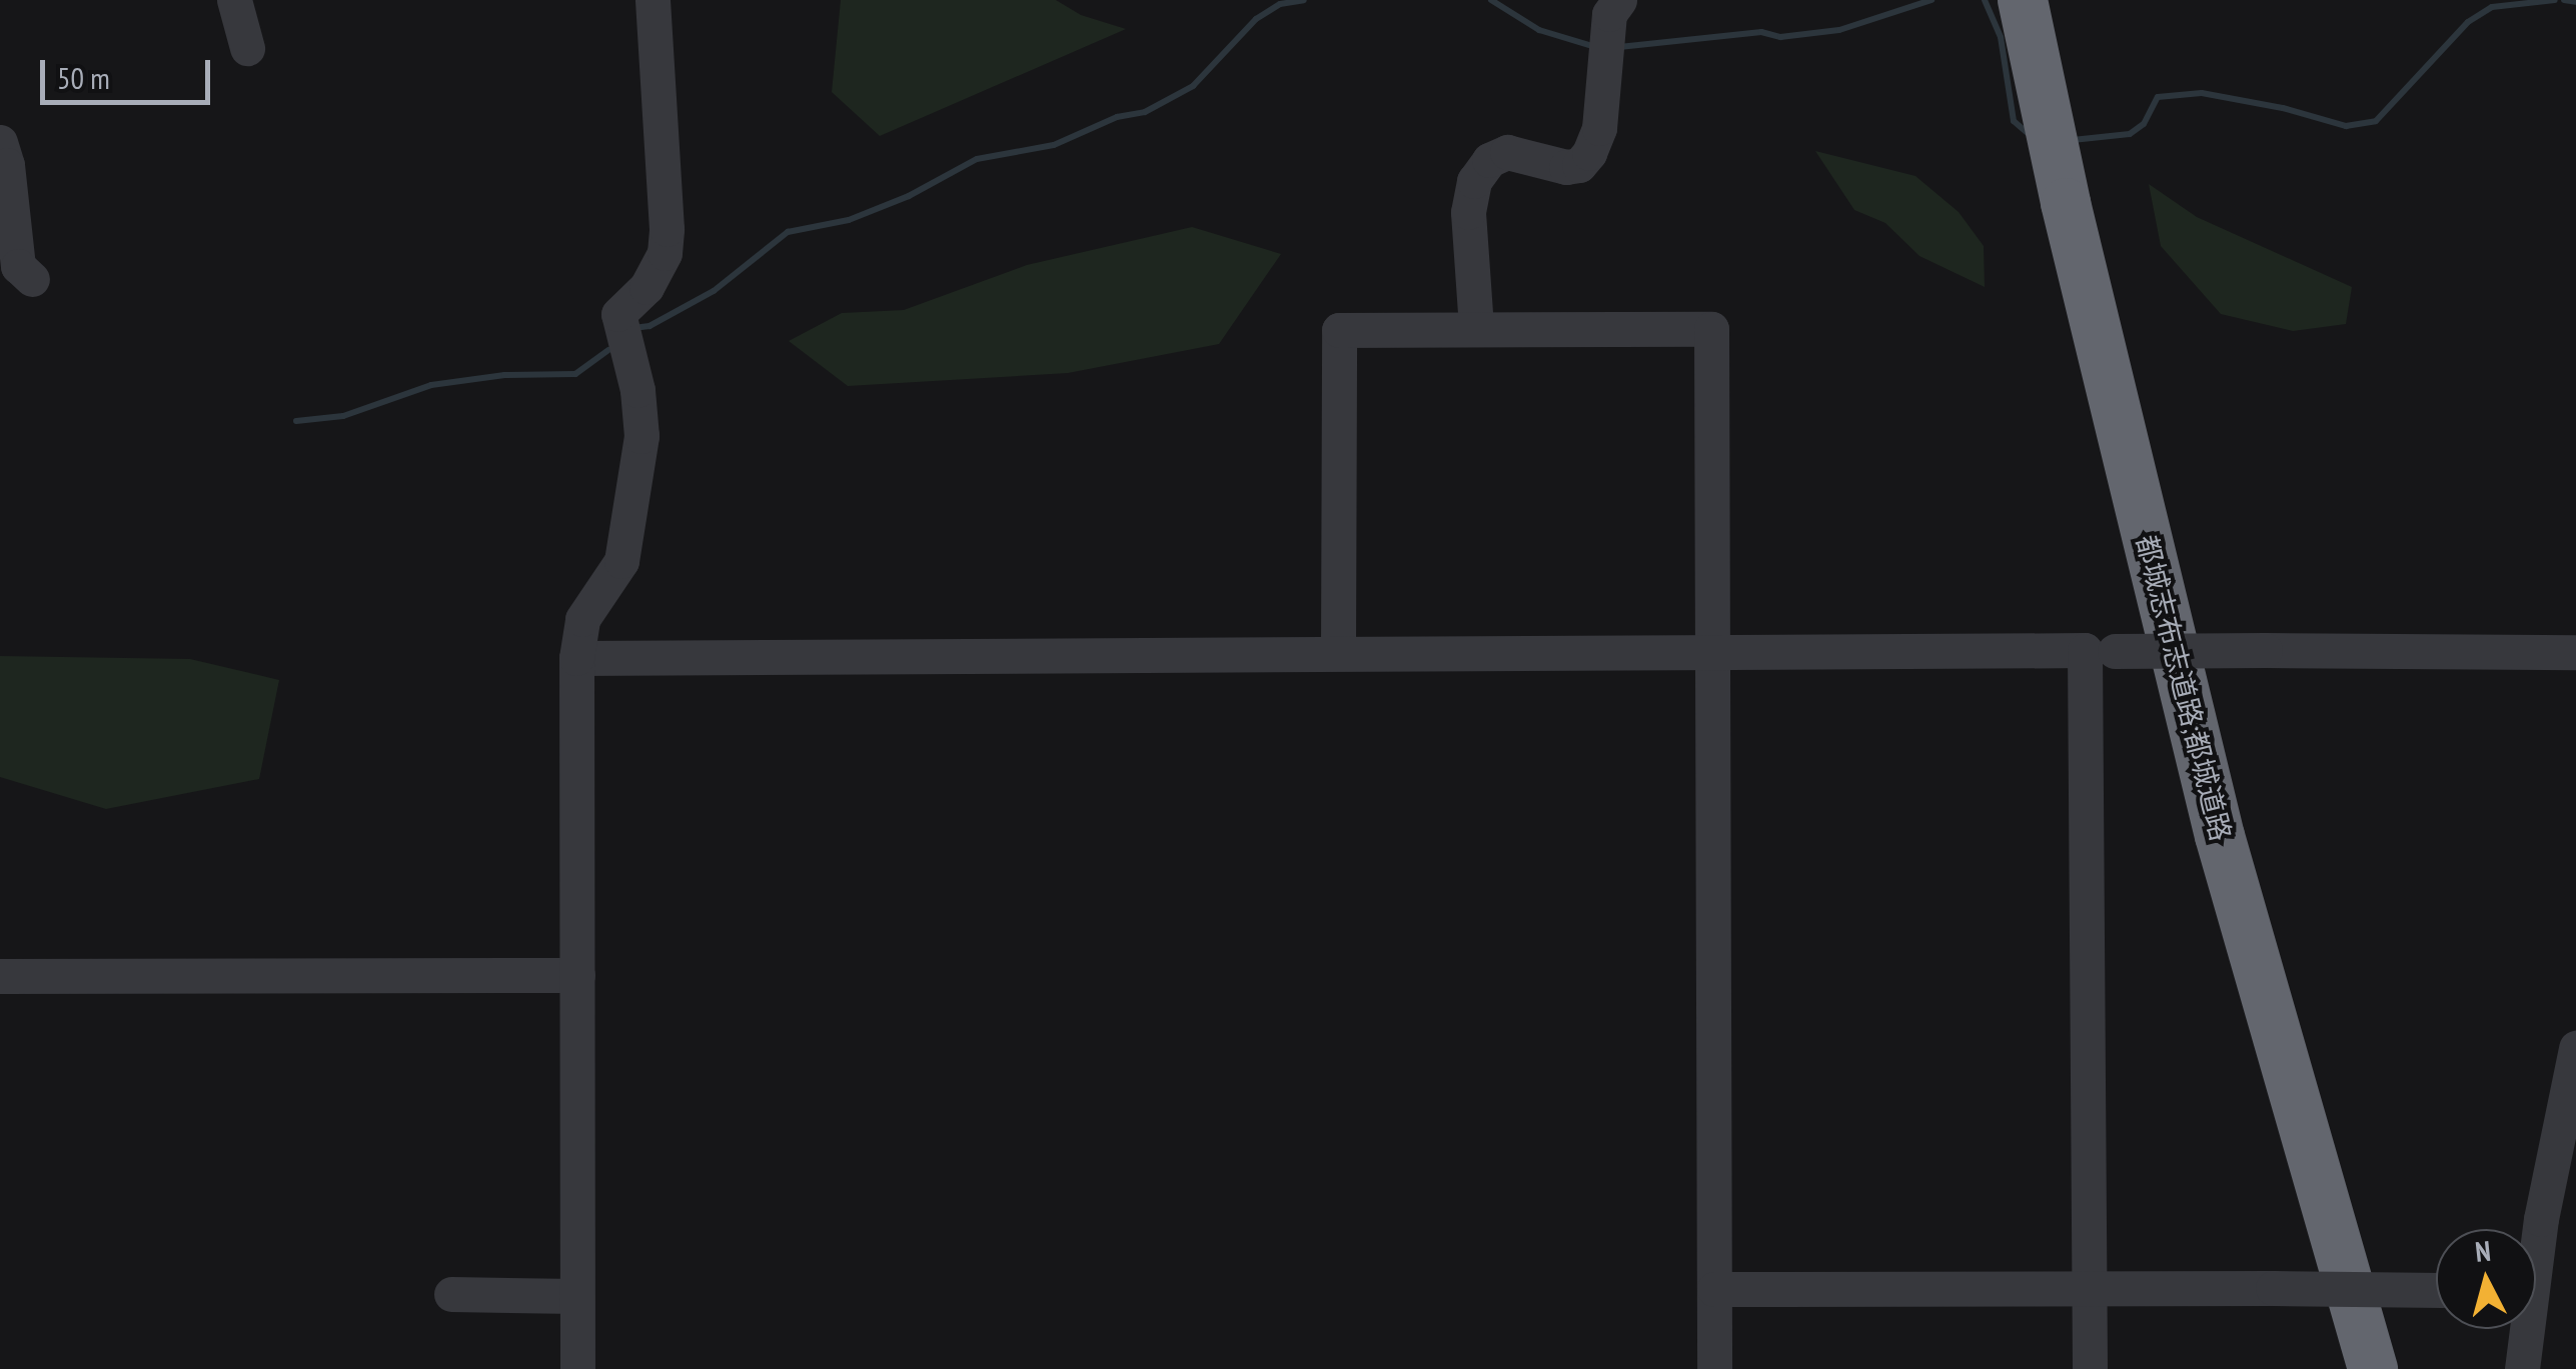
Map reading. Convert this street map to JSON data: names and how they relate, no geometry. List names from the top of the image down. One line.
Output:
{"streets":{"highway":["都城志布志道路;都城道路"]},"scale_bar":"50 m","north":"top"}
